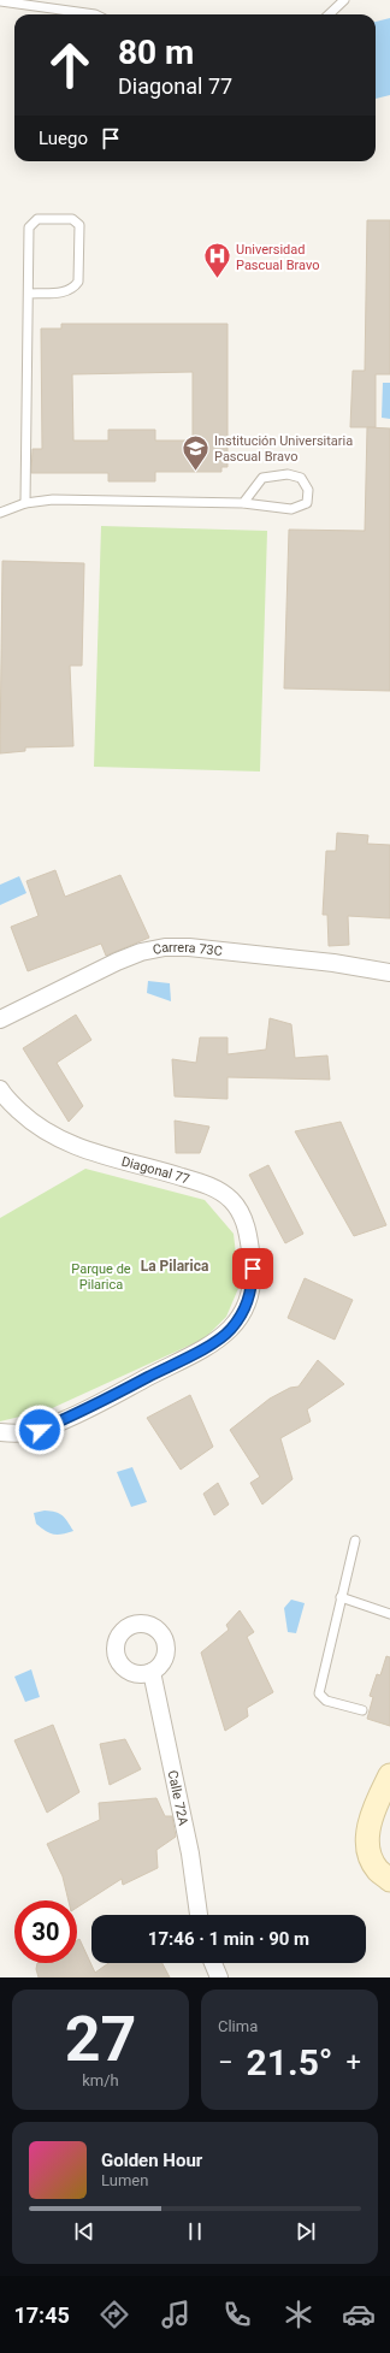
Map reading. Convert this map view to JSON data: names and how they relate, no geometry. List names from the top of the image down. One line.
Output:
{"streets":{"street":["Carrera 73C","Diagonal 77","Calle 72A"]},"districts":["La Pilarica"],"parks":["Parque de Pilarica"],"places":{"hospital":["Universidad Pascual Bravo"],"school or university":["Institución Universitaria Pascual Bravo"]},"page":{"turn":["80 m","Diagonal 77"],"then":"Luego","limit":"30","trip":"17:46 · 1 min · 90 m","tile":[["27","km/h"],"Clima"],"heat":["−","21.5°","+"],"song":["Golden Hour","Lumen"],"tabs":"17:45"}}
